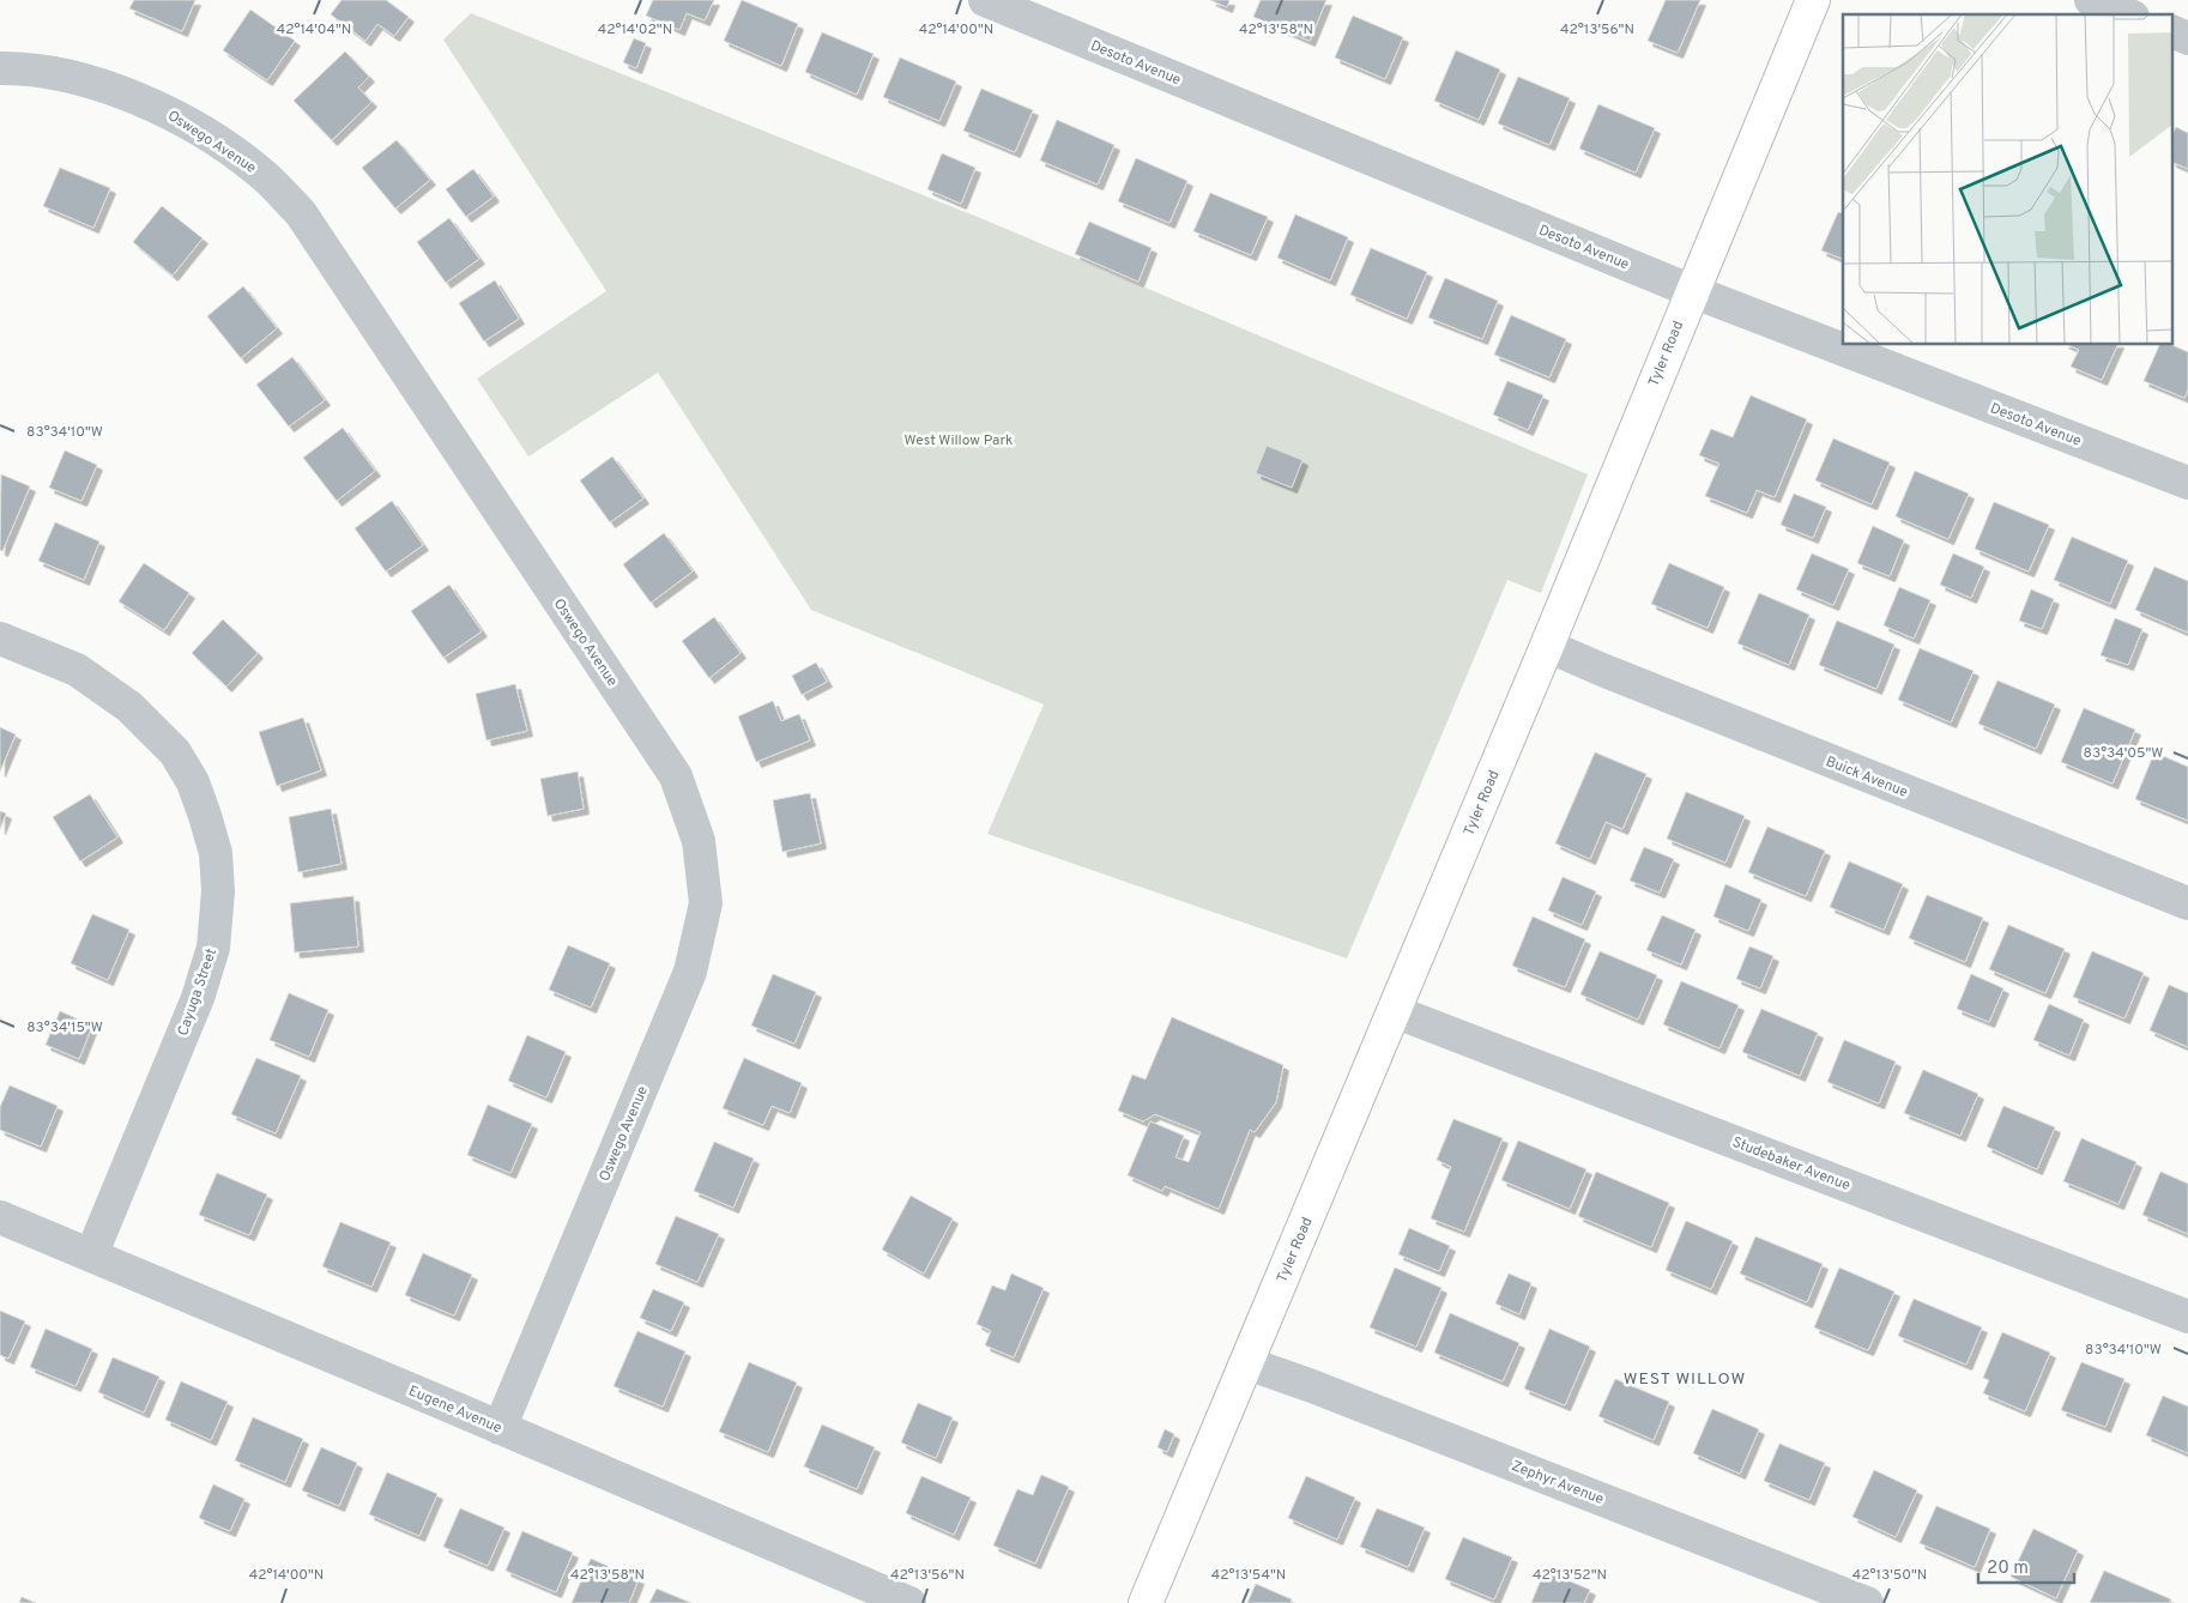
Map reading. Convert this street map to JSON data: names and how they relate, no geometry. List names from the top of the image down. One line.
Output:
{"streets":{"street":["Desoto Avenue","Oswego Avenue","Tyler Road","Buick Avenue","Cayuga Street","Studebaker Avenue","Eugene Avenue","Zephyr Avenue"]},"crossings":[["Desoto Avenue","Tyler Road"],["Oswego Avenue","Eugene Avenue"],["Tyler Road","Buick Avenue"],["Tyler Road","Studebaker Avenue"],["Tyler Road","Zephyr Avenue"],["Cayuga Street","Eugene Avenue"]],"districts":["WEST WILLOW"],"parks":["West Willow Park"],"scale_bar":"20 m","coordinates":["42°14'04\"N","42°14'02\"N","42°14'00\"N","42°13'58\"N","42°13'56\"N","83°34'10\"W","83°34'05\"W","83°34'15\"W","42°13'54\"N","42°13'52\"N","42°13'50\"N"]}
